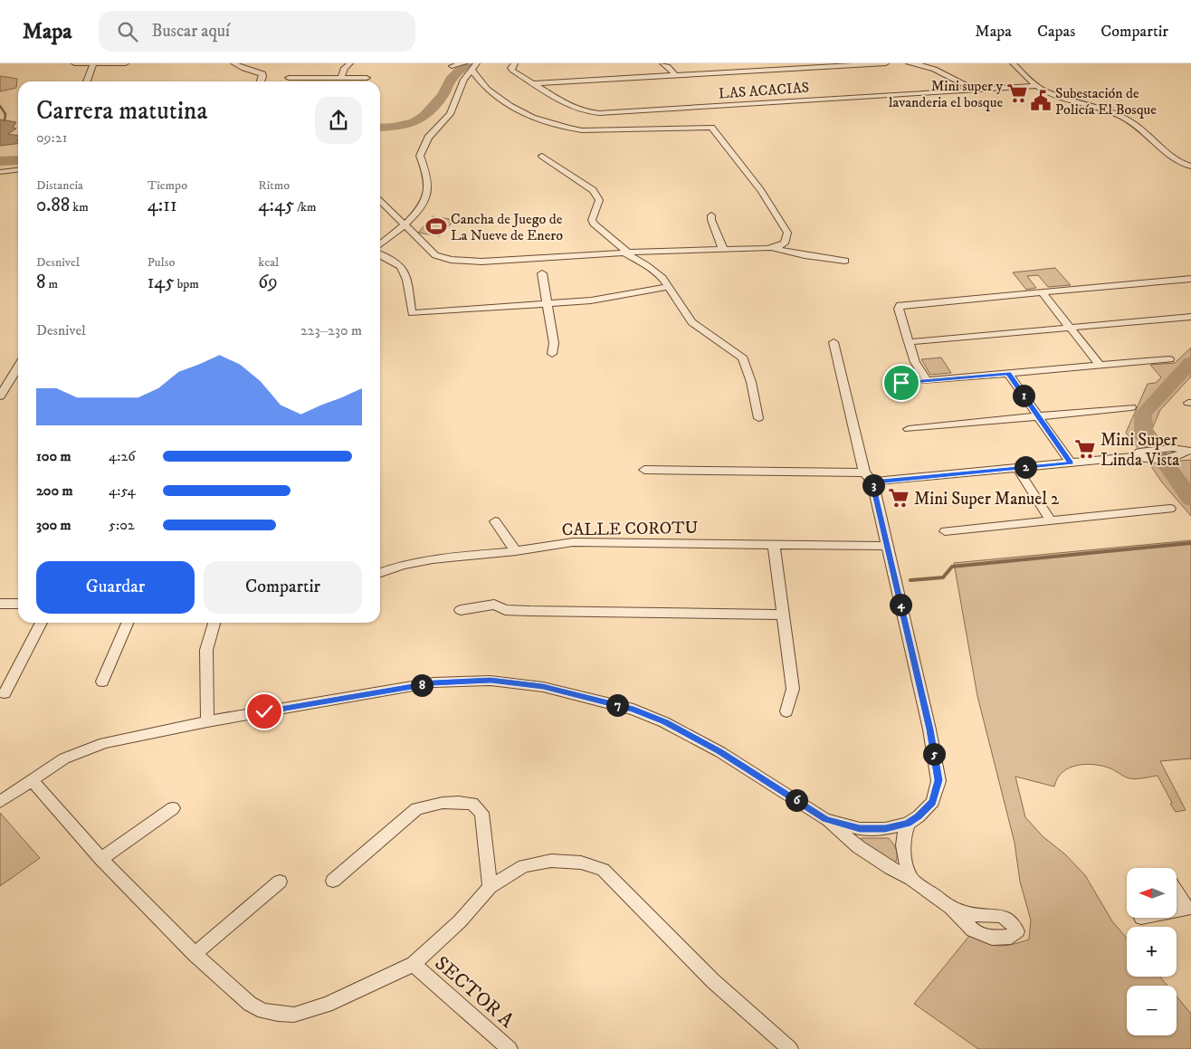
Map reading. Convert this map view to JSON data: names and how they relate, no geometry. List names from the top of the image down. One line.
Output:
{"streets":{"street":["LAS ACACIAS","CALLE COROTU","SECTOR A"]},"places":{"supermarket":["Mini super y lavanderia el bosque","Mini Super Linda Vista","Mini Super Manuel 2"],"public building":["Subestación de Policía El Bosque"],"sports":["Cancha de Juego de La Nueve de Enero"]},"north":"left","page":{"header":"Mapa","search":"Buscar aquí","nav":["Mapa","Capas","Compartir"],"heading":["Carrera matutina","09:21"],"stats":[["Distancia","0.88 km"],["Tiempo","4:11"],["Ritmo","4:45 /km"],["Desnivel","8 m"],["Pulso","145 bpm"],["kcal","69"]],"chart":["Desnivel","223–230 m"],"pins":["1","2","3","4","8","7","5","6"],"list":[{"name":"100 m","note":"4:26"},{"name":"200 m","note":"4:54"},{"name":"300 m","note":"5:02"}],"buttons":["Guardar","Compartir"],"map_buttons":["+","−"]}}
